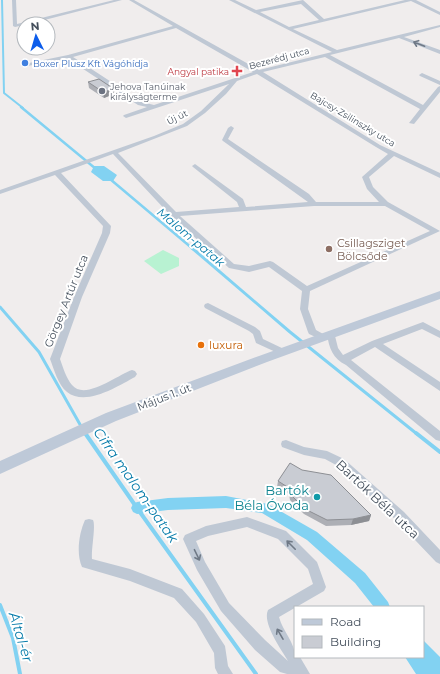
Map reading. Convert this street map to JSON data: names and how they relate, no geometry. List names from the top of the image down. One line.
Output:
{"streets":{"main road":["Május 1. út"],"street":["Bezerédj utca","Új út","Bajcsy-Zsilinszky utca","Görgey Artúr utca","Bartók Béla utca"]},"crossings":[["Bezerédj utca","Új út"],["Bezerédj utca","Bajcsy-Zsilinszky utca"],["Új út","Görgey Artúr utca"]],"water":["Malom-patak","Cifra malom-patak","Által-ér"],"places":{"other":["Boxer Plusz Kft Vágóhídja","Jehova Tanúinak királyságterme","Csillagsziget Bölcsőde","luxura","Bartók Béla Óvoda"],"health":["Angyal patika"]},"legend":["Road","Building"],"north":"top"}
